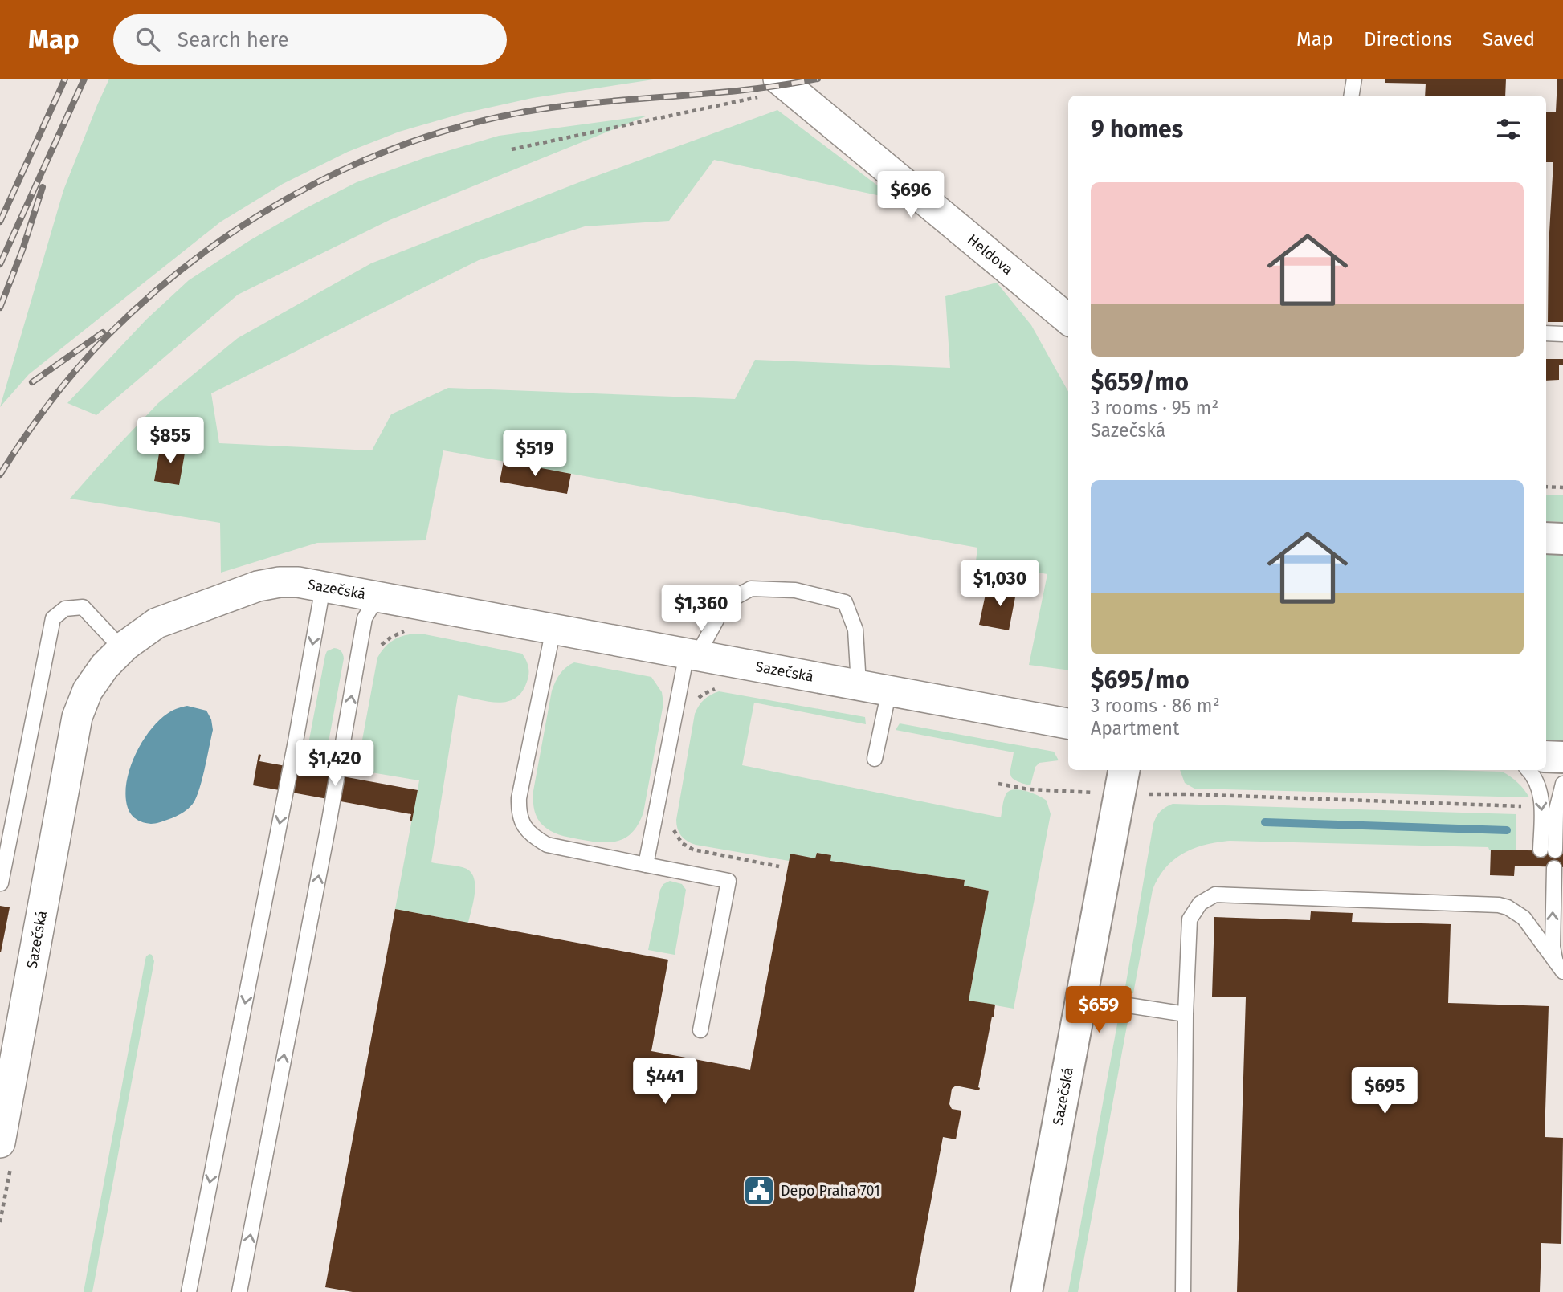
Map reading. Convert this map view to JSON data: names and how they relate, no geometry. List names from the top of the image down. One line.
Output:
{"streets":{"street":["Heldova","Sazečská"]},"places":{"public building":["Depo Praha 701"]},"page":{"header":"Map","search":"Search here","nav":["Map","Directions","Saved"],"heading":"9 homes","list":[{"name":"$659/mo","note":"3 rooms · 95 m² · Sazečská"},{"name":"$695/mo","note":"3 rooms · 86 m² · Apartment"}],"price":["$696","$855","$519","$1,030","$1,360","$1,420","$659","$441","$695"]}}
